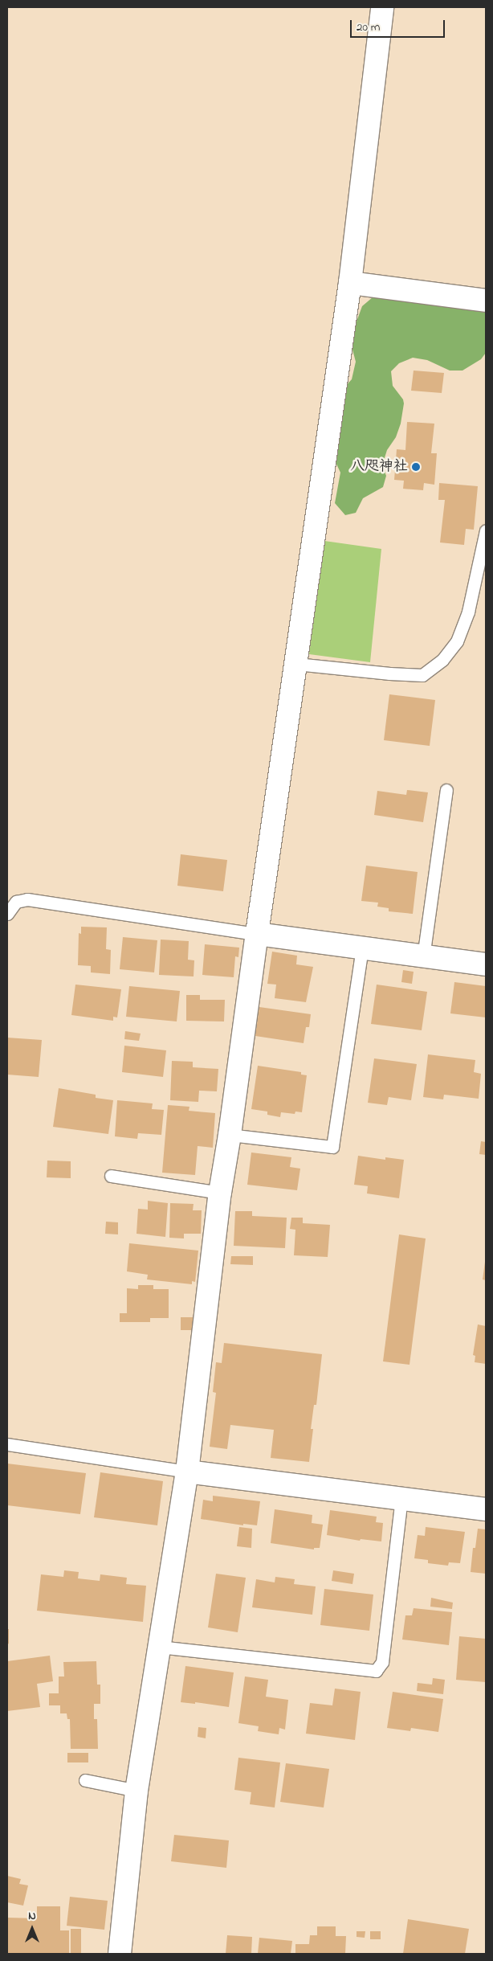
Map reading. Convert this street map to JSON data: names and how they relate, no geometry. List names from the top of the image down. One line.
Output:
{"places":["八咫神社"],"scale_bar":"20 m","north":"top"}
